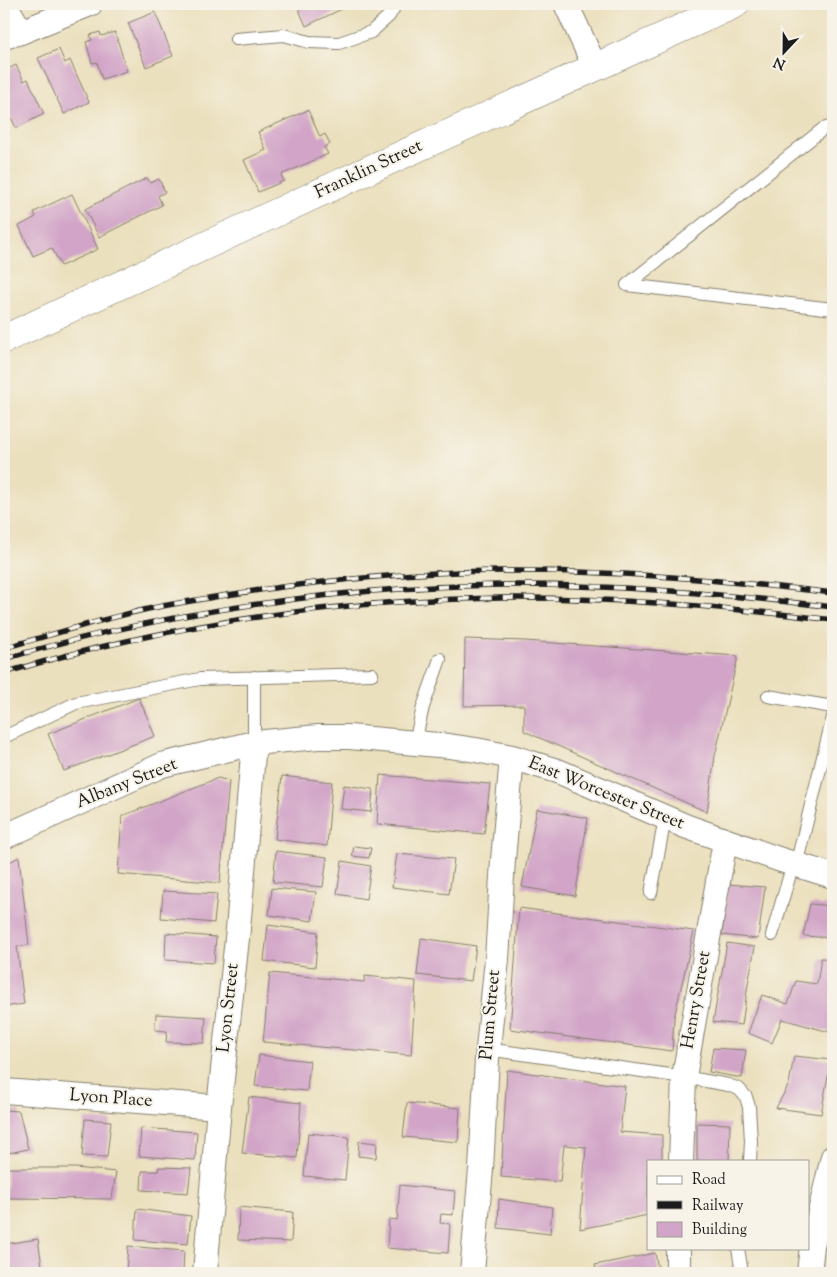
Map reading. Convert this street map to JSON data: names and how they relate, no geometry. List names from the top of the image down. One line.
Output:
{"streets":{"main road":["Franklin Street"],"street":["Albany Street","East Worcester Street","Henry Street","Lyon Street","Plum Street","Lyon Place"]},"crossings":[["Albany Street","East Worcester Street"],["Albany Street","Lyon Street"],["East Worcester Street","Henry Street"],["East Worcester Street","Lyon Street"],["East Worcester Street","Plum Street"],["Lyon Street","Lyon Place"]],"legend":["Road","Railway","Building"],"north":"bottom"}
